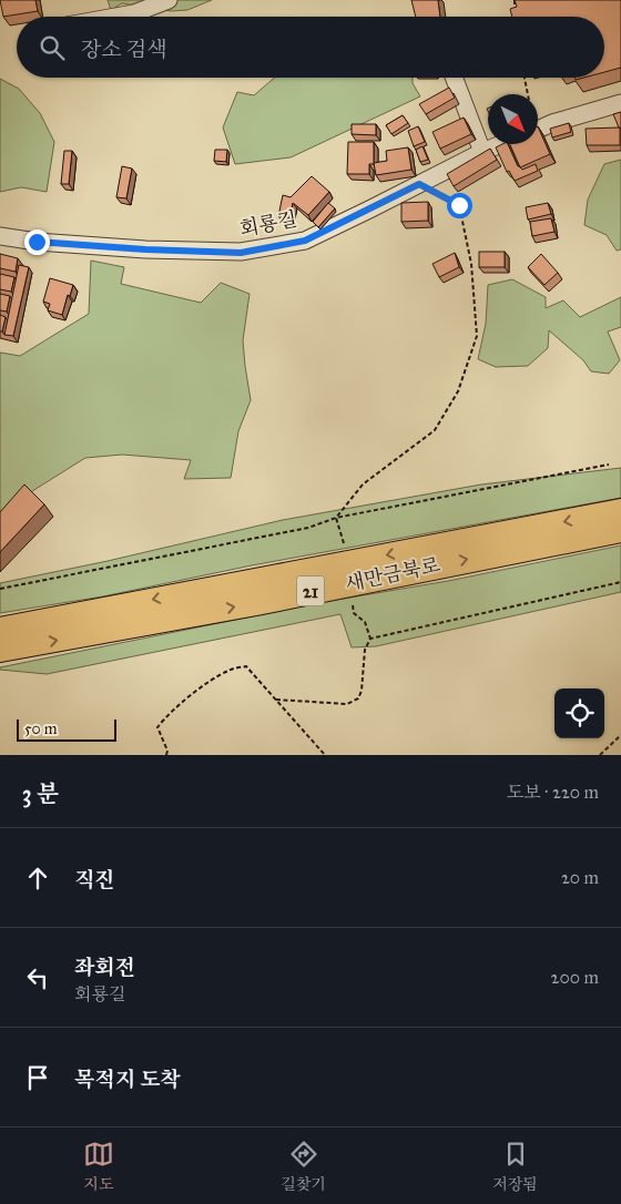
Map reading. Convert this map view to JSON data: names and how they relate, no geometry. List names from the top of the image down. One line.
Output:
{"streets":{"highway":["새만금북로","21"],"street":["회룡길"]},"scale_bar":"50 m","north":"bottom right","page":{"search":"장소 검색","scale":"50 m","heading":["3 분","도보 · 220 m"],"list":[["직진","20 m"],["좌회전","회룡길","200 m"],"목적지 도착"],"nav":["지도","길찾기","저장됨"]}}
